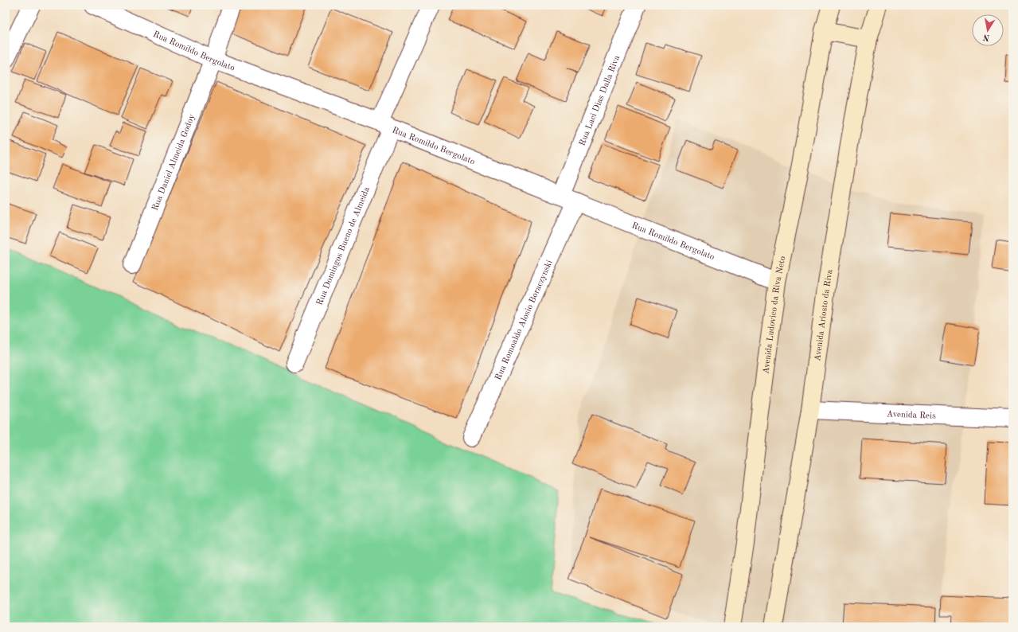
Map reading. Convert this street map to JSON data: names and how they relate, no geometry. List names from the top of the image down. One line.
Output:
{"streets":{"street":["Rua Romildo Bergolato","Rua Laci Dias Dalla Riva","Rua Daniel Almeida Godoy","Rua Domingos Bueno de Almeida","Avenida Ludovico da Riva Neto","Avenida Ariosto da Riva","Rua Romoaldo Alosio Boraczynski","Avenida Reis"]},"crossings":[["Rua Romildo Bergolato","Rua Laci Dias Dalla Riva"],["Rua Romildo Bergolato","Rua Daniel Almeida Godoy"],["Rua Romildo Bergolato","Rua Domingos Bueno de Almeida"],["Rua Romildo Bergolato","Avenida Ludovico da Riva Neto"],["Rua Romildo Bergolato","Rua Romoaldo Alosio Boraczynski"],["Rua Laci Dias Dalla Riva","Rua Romoaldo Alosio Boraczynski"],["Avenida Ariosto da Riva","Avenida Reis"]],"north":"bottom"}
